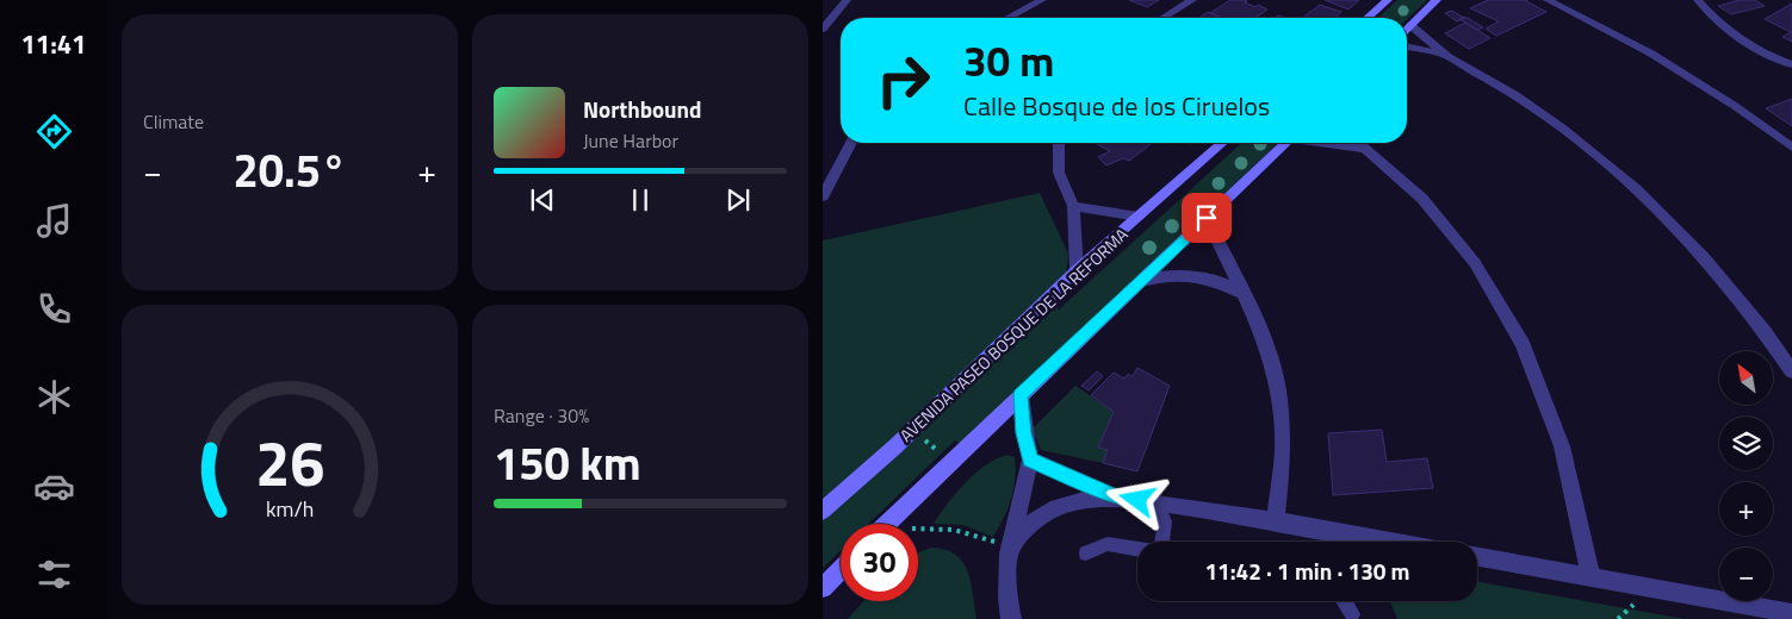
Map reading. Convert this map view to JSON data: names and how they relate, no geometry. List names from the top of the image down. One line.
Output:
{"streets":{"main road":["AVENIDA PASEO BOSQUE DE LA REFORMA"]},"north":"top left","page":{"tabs":"11:41","tile":["Climate",["Range · 30%","150 km"]],"turn":["30 m","Calle Bosque de los Ciruelos"],"song":["Northbound","June Harbor"],"heat":["−","20.5°","+"],"map_buttons":["+","−"],"limit":"30","trip":"11:42 · 1 min · 130 m","gauge":["26","km/h"]}}
